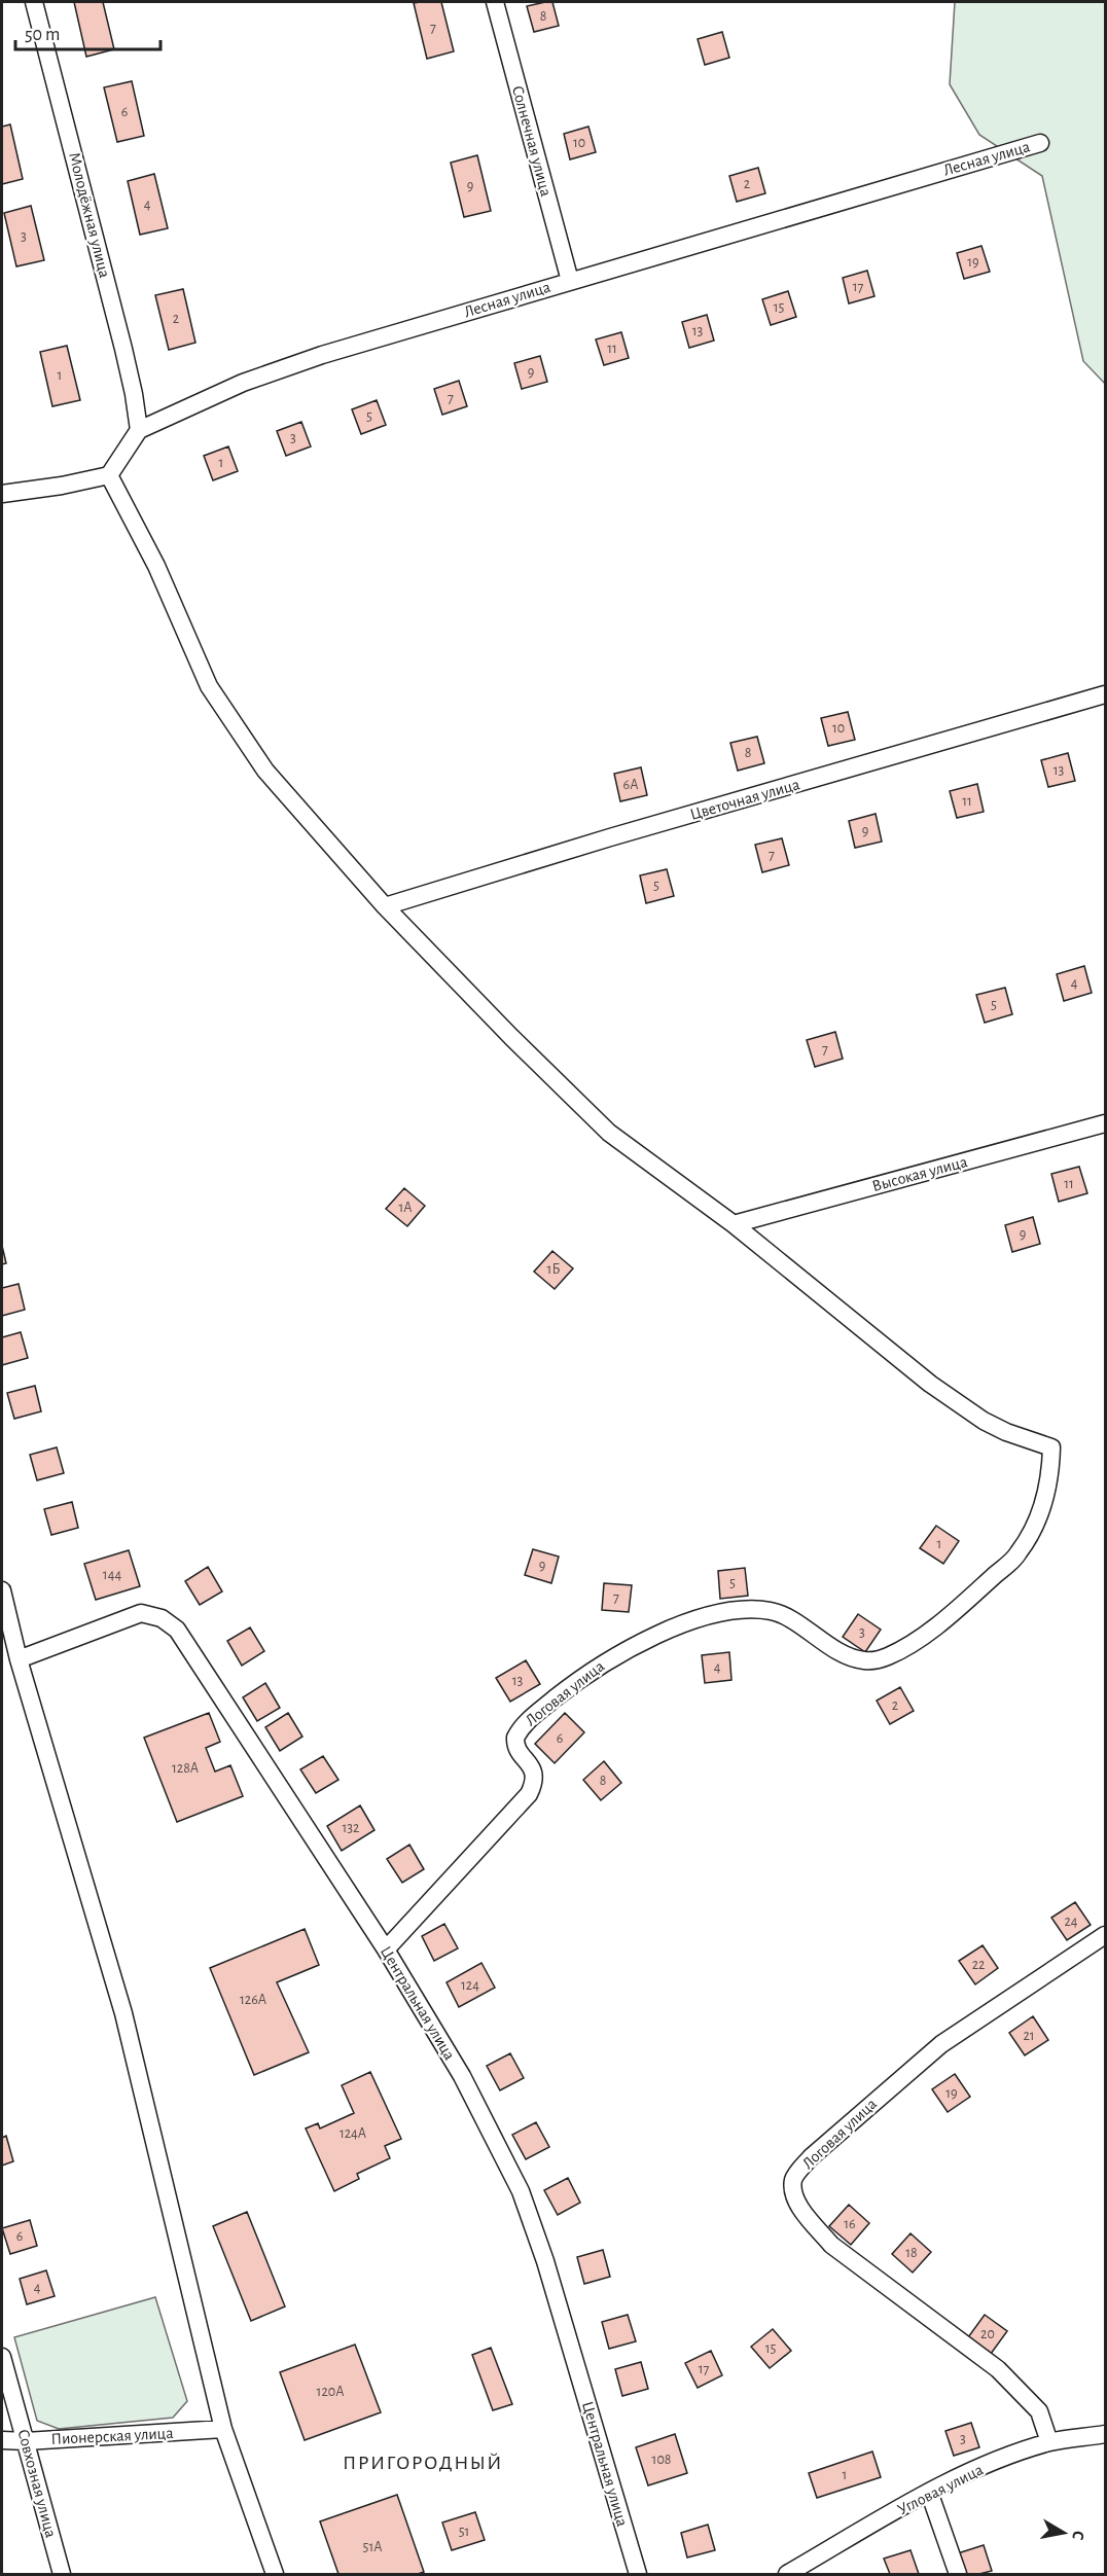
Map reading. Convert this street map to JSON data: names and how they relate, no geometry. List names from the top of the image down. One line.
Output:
{"streets":{"street":["Солнечная улица","Лесная улица","Молодёжная улица","Цветочная улица","Высокая улица","Логовая улица","Центральная улица","Пионерская улица","Совхозная улица","Угловая улица"]},"crossings":[["Солнечная улица","Лесная улица"],["Лесная улица","Молодёжная улица"],["Высокая улица","Логовая улица"],["Логовая улица","Центральная улица"],["Логовая улица","Угловая улица"],["Пионерская улица","Совхозная улица"]],"districts":["ПРИГОРОДНЫЙ"],"house_numbers":["8","7","6","10","2","9","4","3","19","17","15","2","13","11","9","1","7","5","3","1","10","8","13","6А","11","9","7","5","4","5","7","11","1А","9","1Б","1","9","144","5","7","3","4","13","2","6","128А","8","132","24","22","124","126А","21","19","124А","16","6","18","4","20","15","17","120А","3","108","1","51","51А"],"scale_bar":"50 m","north":"right"}
